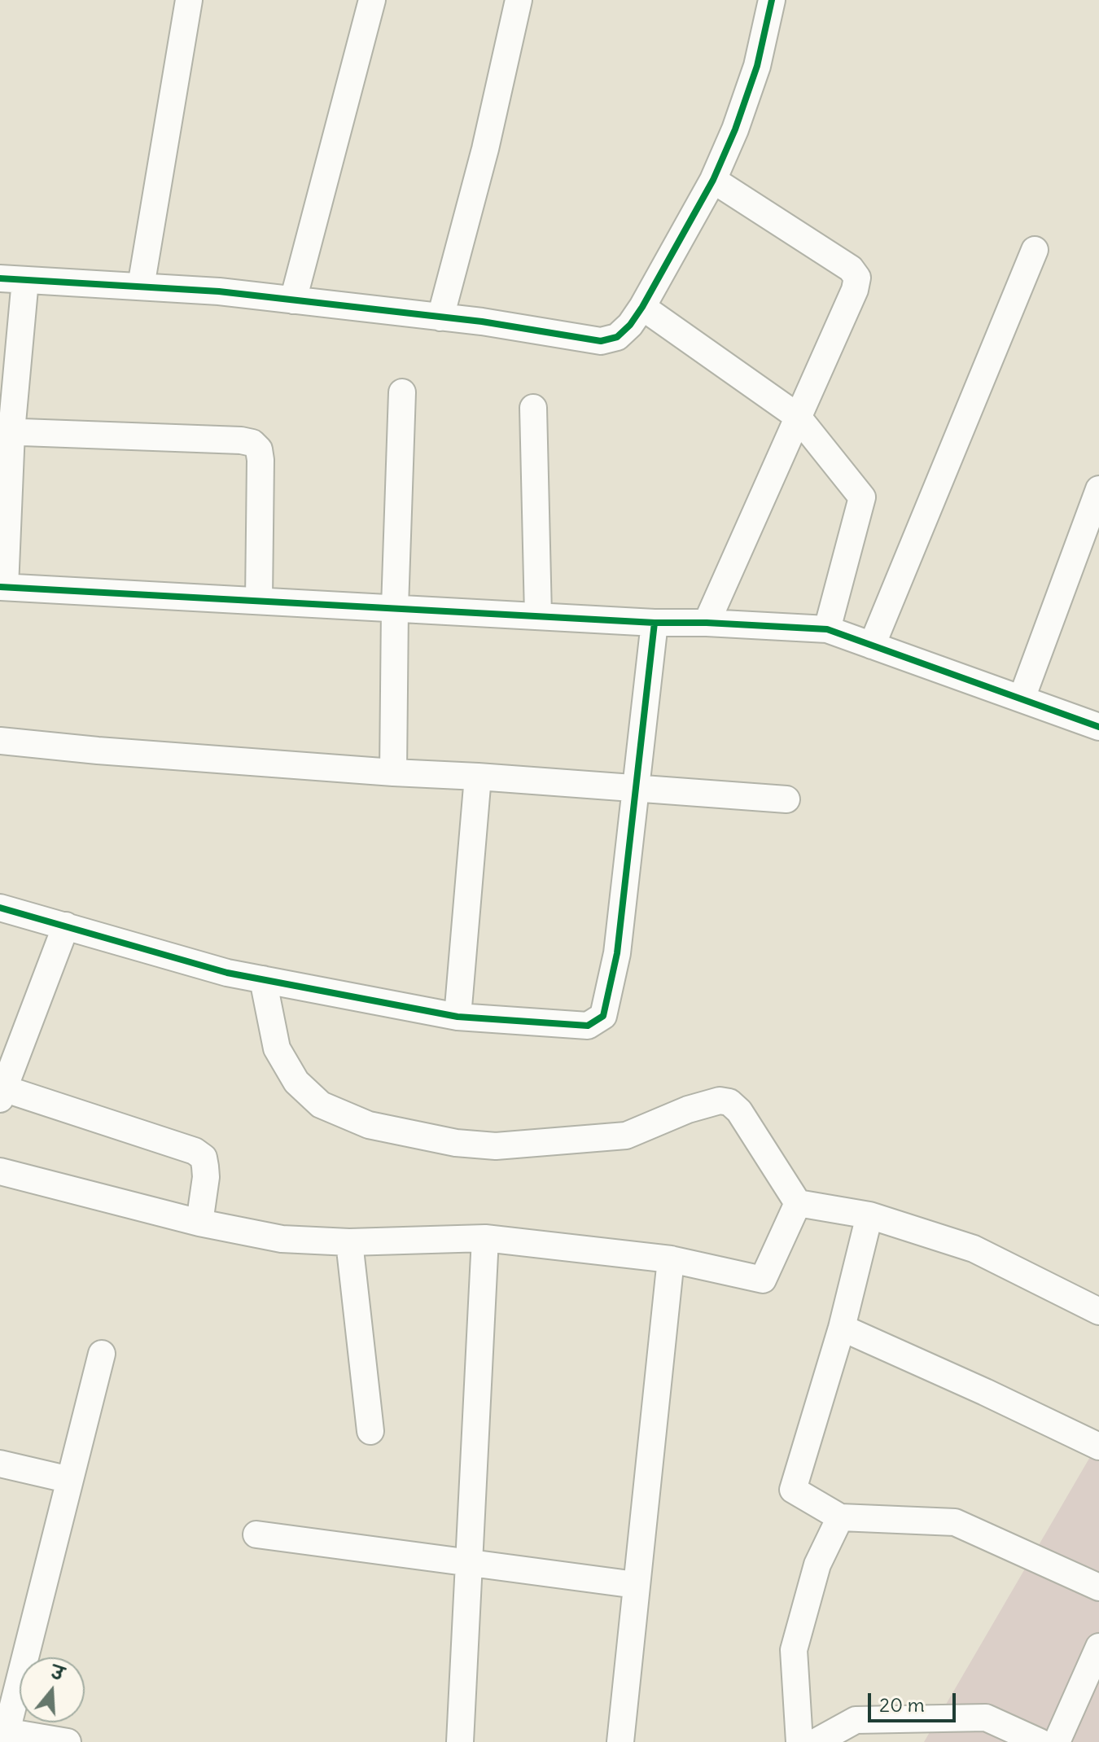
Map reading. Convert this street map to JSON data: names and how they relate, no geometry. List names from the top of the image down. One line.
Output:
{"scale_bar":"20 m","north":"top"}
